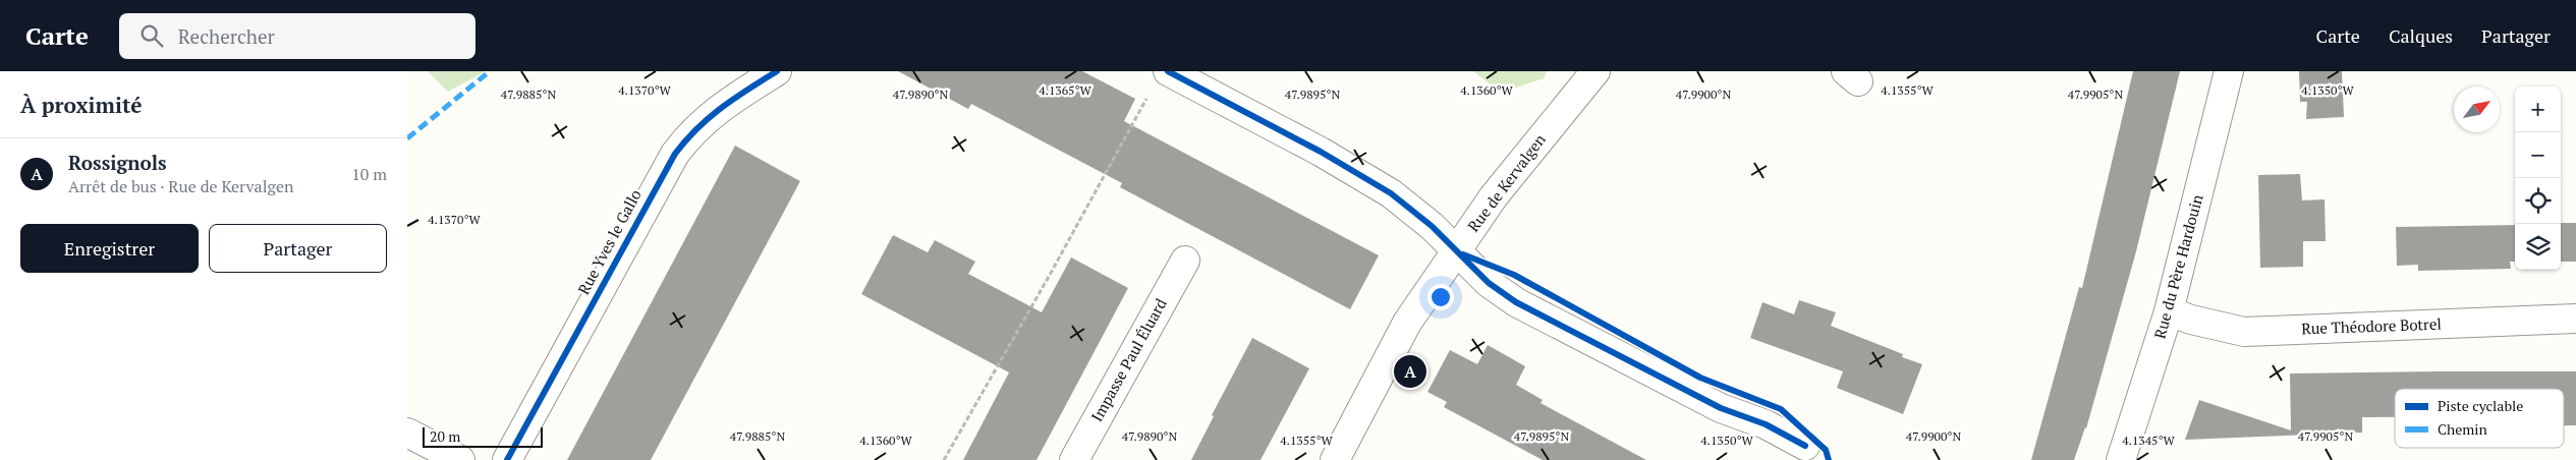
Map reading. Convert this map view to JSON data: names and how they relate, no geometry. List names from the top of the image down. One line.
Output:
{"streets":{"street":["Rue de Kervalgen","Rue Yves le Gallo","Rue du Père Hardouin","Rue Théodore Botrel","Impasse Paul Éluard"]},"crossings":[["Rue du Père Hardouin","Rue Théodore Botrel"]],"legend":["Piste cyclable","Chemin"],"scale_bar":"20 m","north":"top right","page":{"header":"Carte","search":"Rechercher","nav":["Carte","Calques","Partager"],"heading":"À proximité","map_buttons":["+","−"],"list":[{"mark":"A","name":"Rossignols","note":"Arrêt de bus · Rue de Kervalgen","value":"10 m"}],"buttons":["Enregistrer","Partager"],"pins":"A","scale":"20 m"},"coordinates":["4.1370°W","4.1365°W","4.1360°W","4.1355°W","4.1350°W","47.9885°N","47.9890°N","47.9895°N","47.9900°N","47.9905°N","4.1345°W"]}
